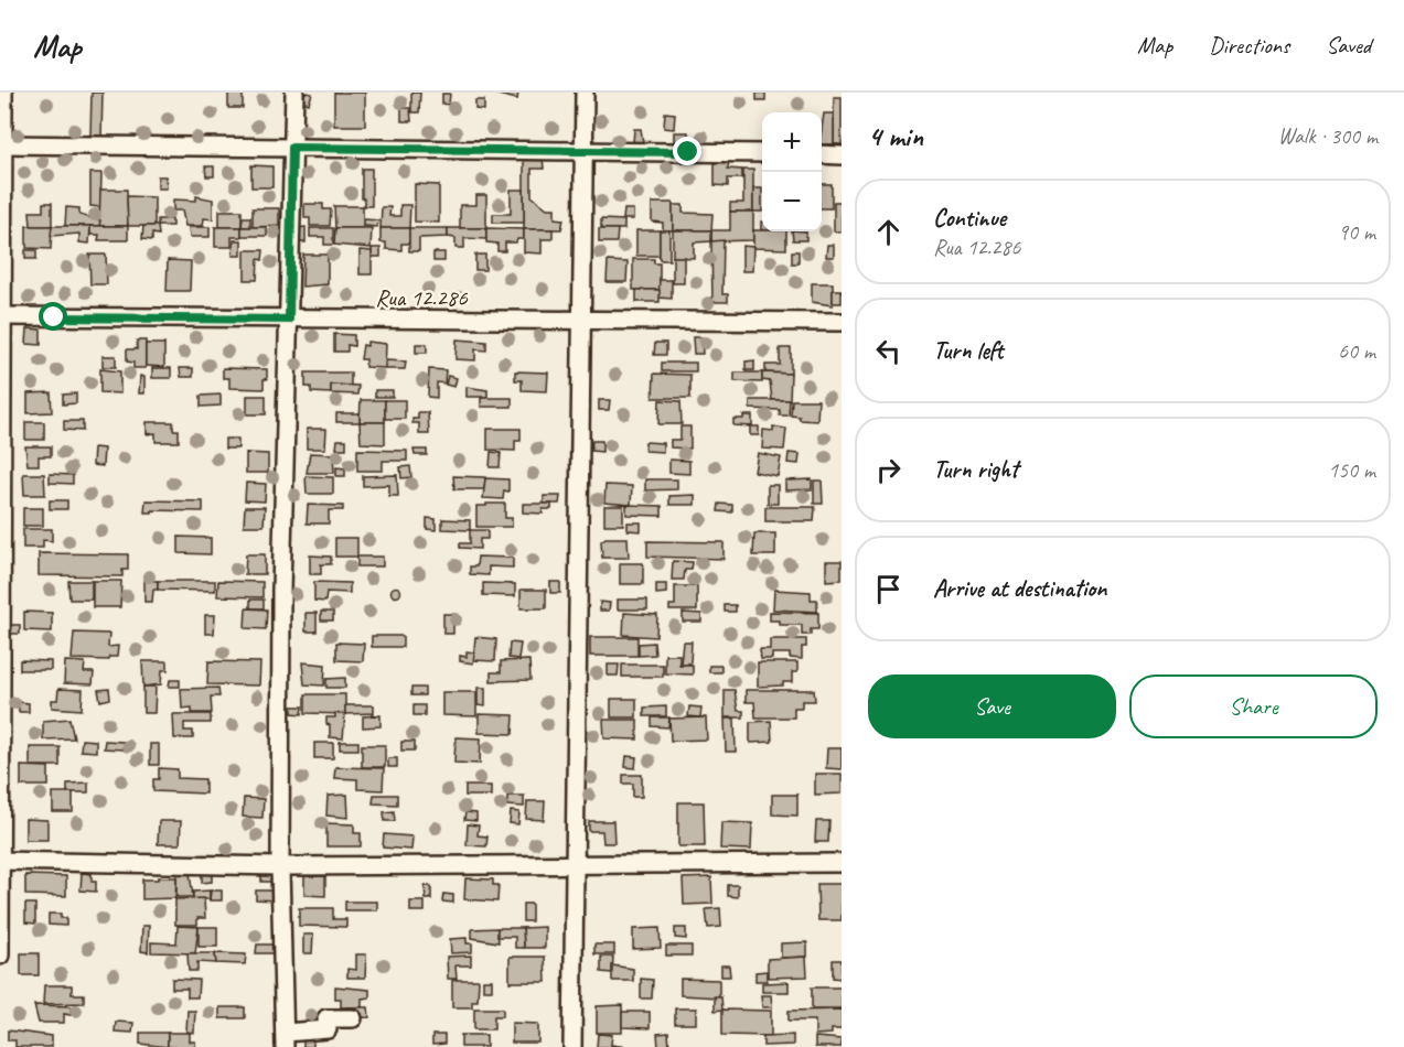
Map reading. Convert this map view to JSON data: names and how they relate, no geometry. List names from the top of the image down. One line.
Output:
{"streets":{"street":["Rua 12.286"]},"page":{"header":"Map","nav":["Map","Directions","Saved"],"heading":["4 min","Walk · 300 m"],"map_buttons":["+","−"],"list":[["Continue","Rua 12.286","90 m"],["Turn left","60 m"],["Turn right","150 m"],"Arrive at destination"],"buttons":["Save","Share"]}}
